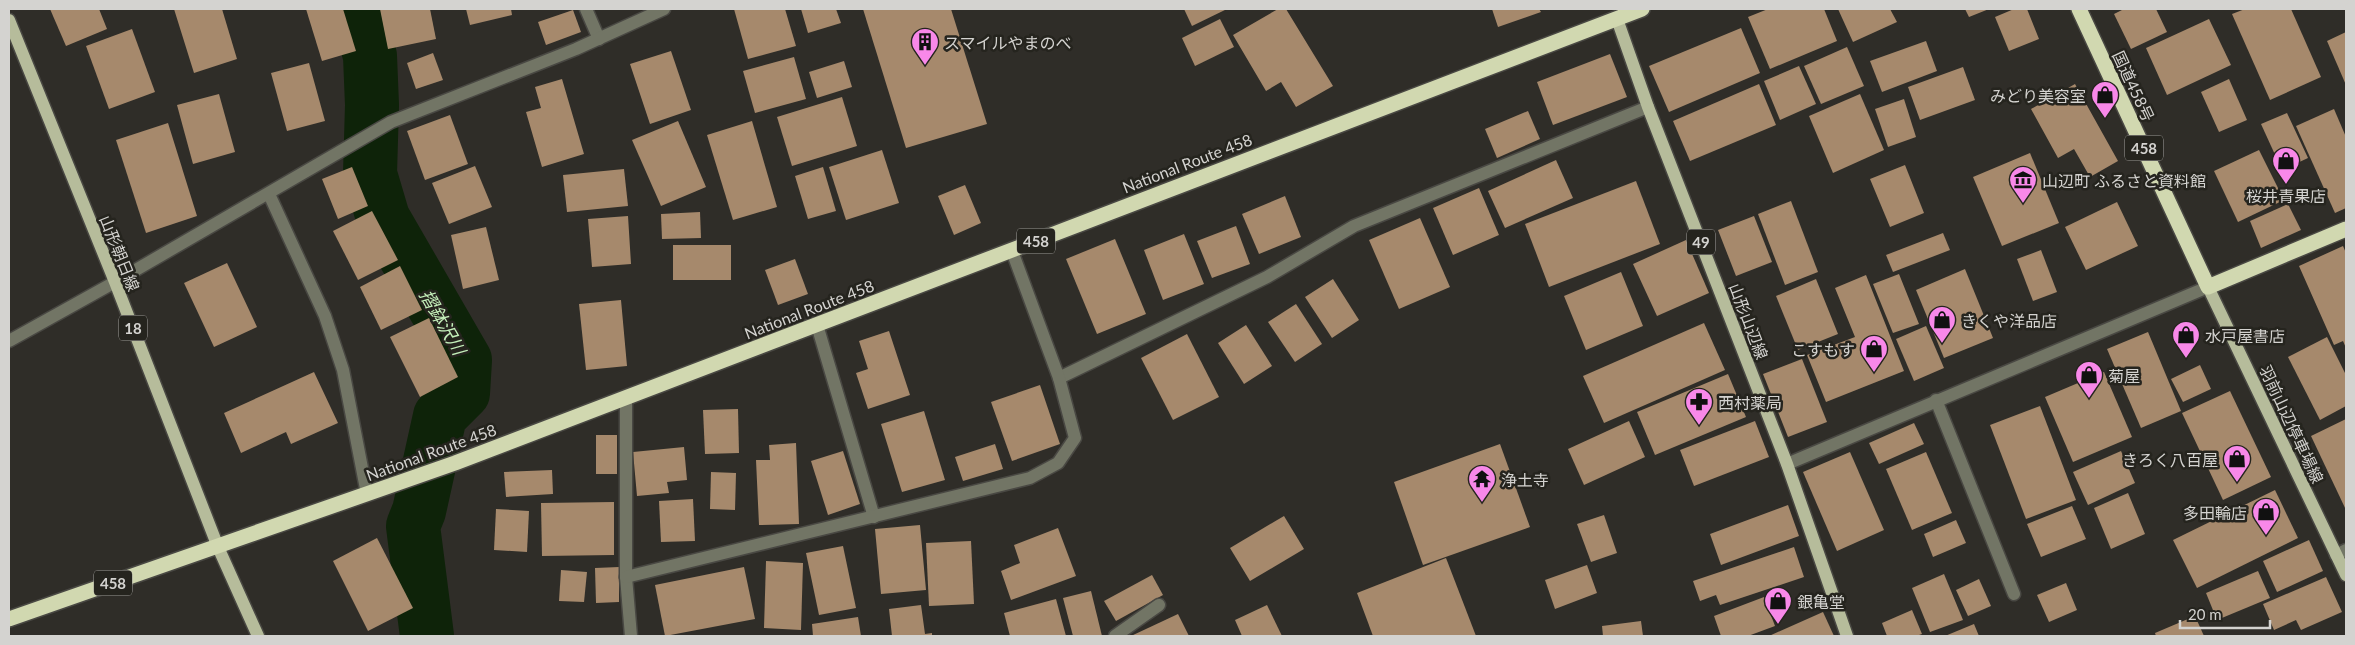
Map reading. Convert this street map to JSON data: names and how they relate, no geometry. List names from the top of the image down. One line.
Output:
{"streets":{"highway":["国道458号","458","National Route 458"],"main road":["49","山形朝日線","山形山辺線","18","羽前山辺停車場線"]},"crossings":[["国道458号","羽前山辺停車場線"],["458","National Route 458"],["458","山形山辺線"],["National Route 458","山形朝日線"],["National Route 458","山形山辺線"]],"water":["摺鉢沢川"],"places":{"building":["スマイルやまのべ"],"shop":["みどり美容室","桜井青果店","きくや洋品店","水戸屋書店","こすもす","菊屋","きろく八百屋","多田輪店","銀亀堂"],"museum":["山辺町 ふるさと資料館"],"pharmacy":["西村薬局"],"temple":["浄土寺"]},"scale_bar":"20 m"}
